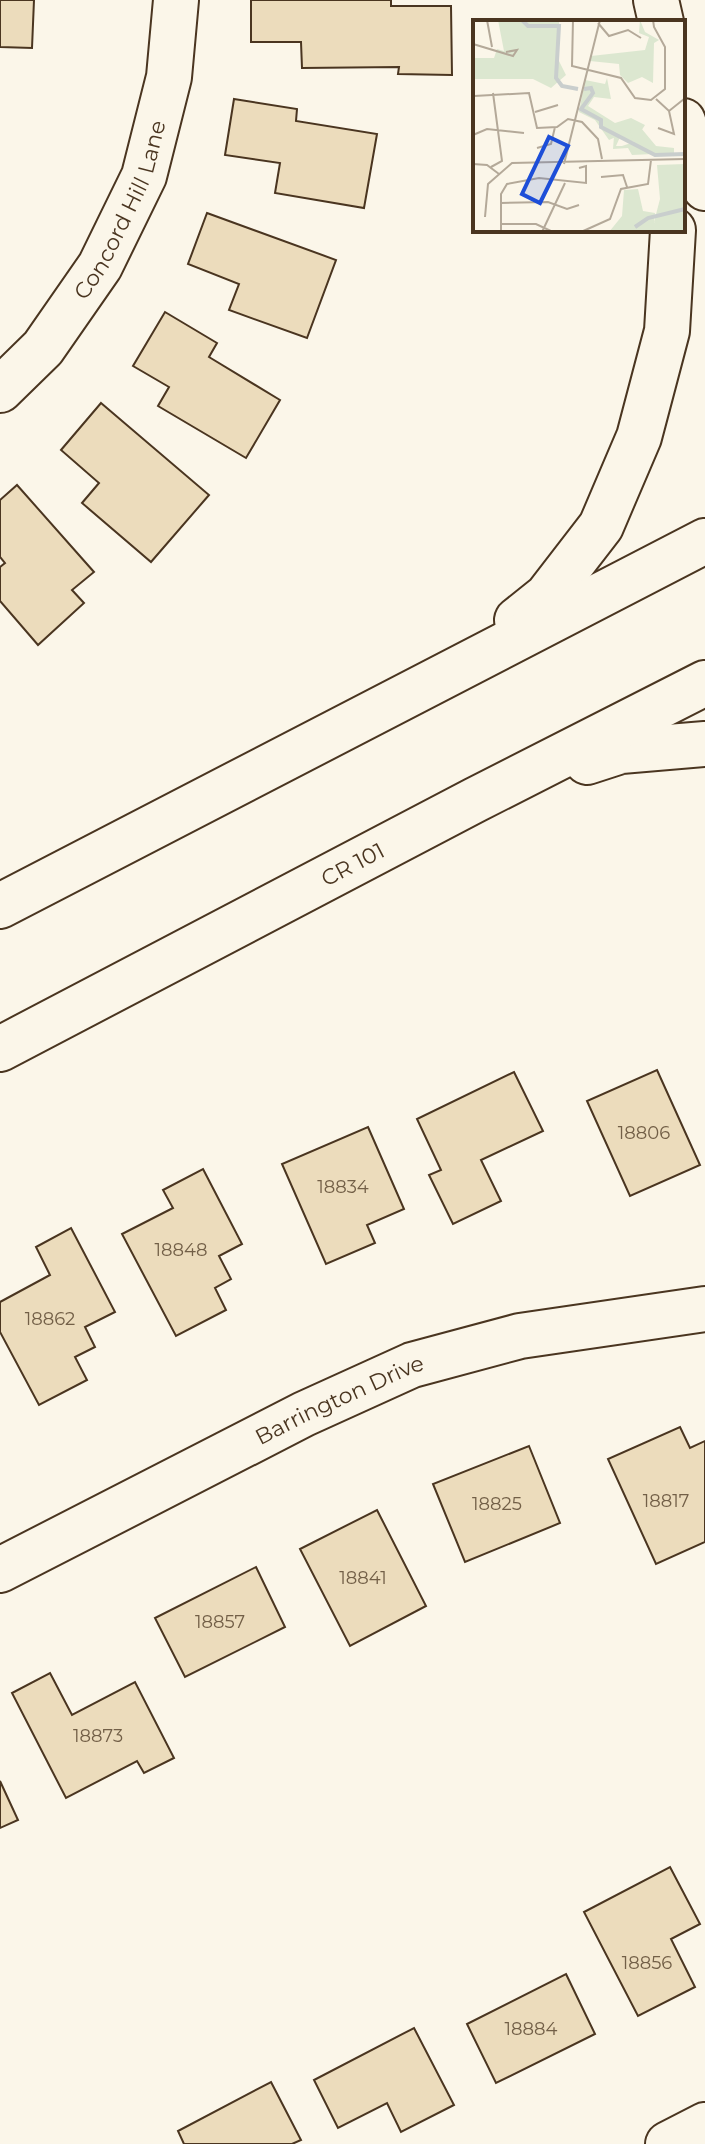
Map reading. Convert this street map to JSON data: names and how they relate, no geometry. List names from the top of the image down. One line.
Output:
{"streets":{"main road":["Concord Hill Lane","CR 101","Barrington Drive"]},"house_numbers":["18806","18834","18848","18862","18817","18825","18841","18857","18873","18856","18884"]}
